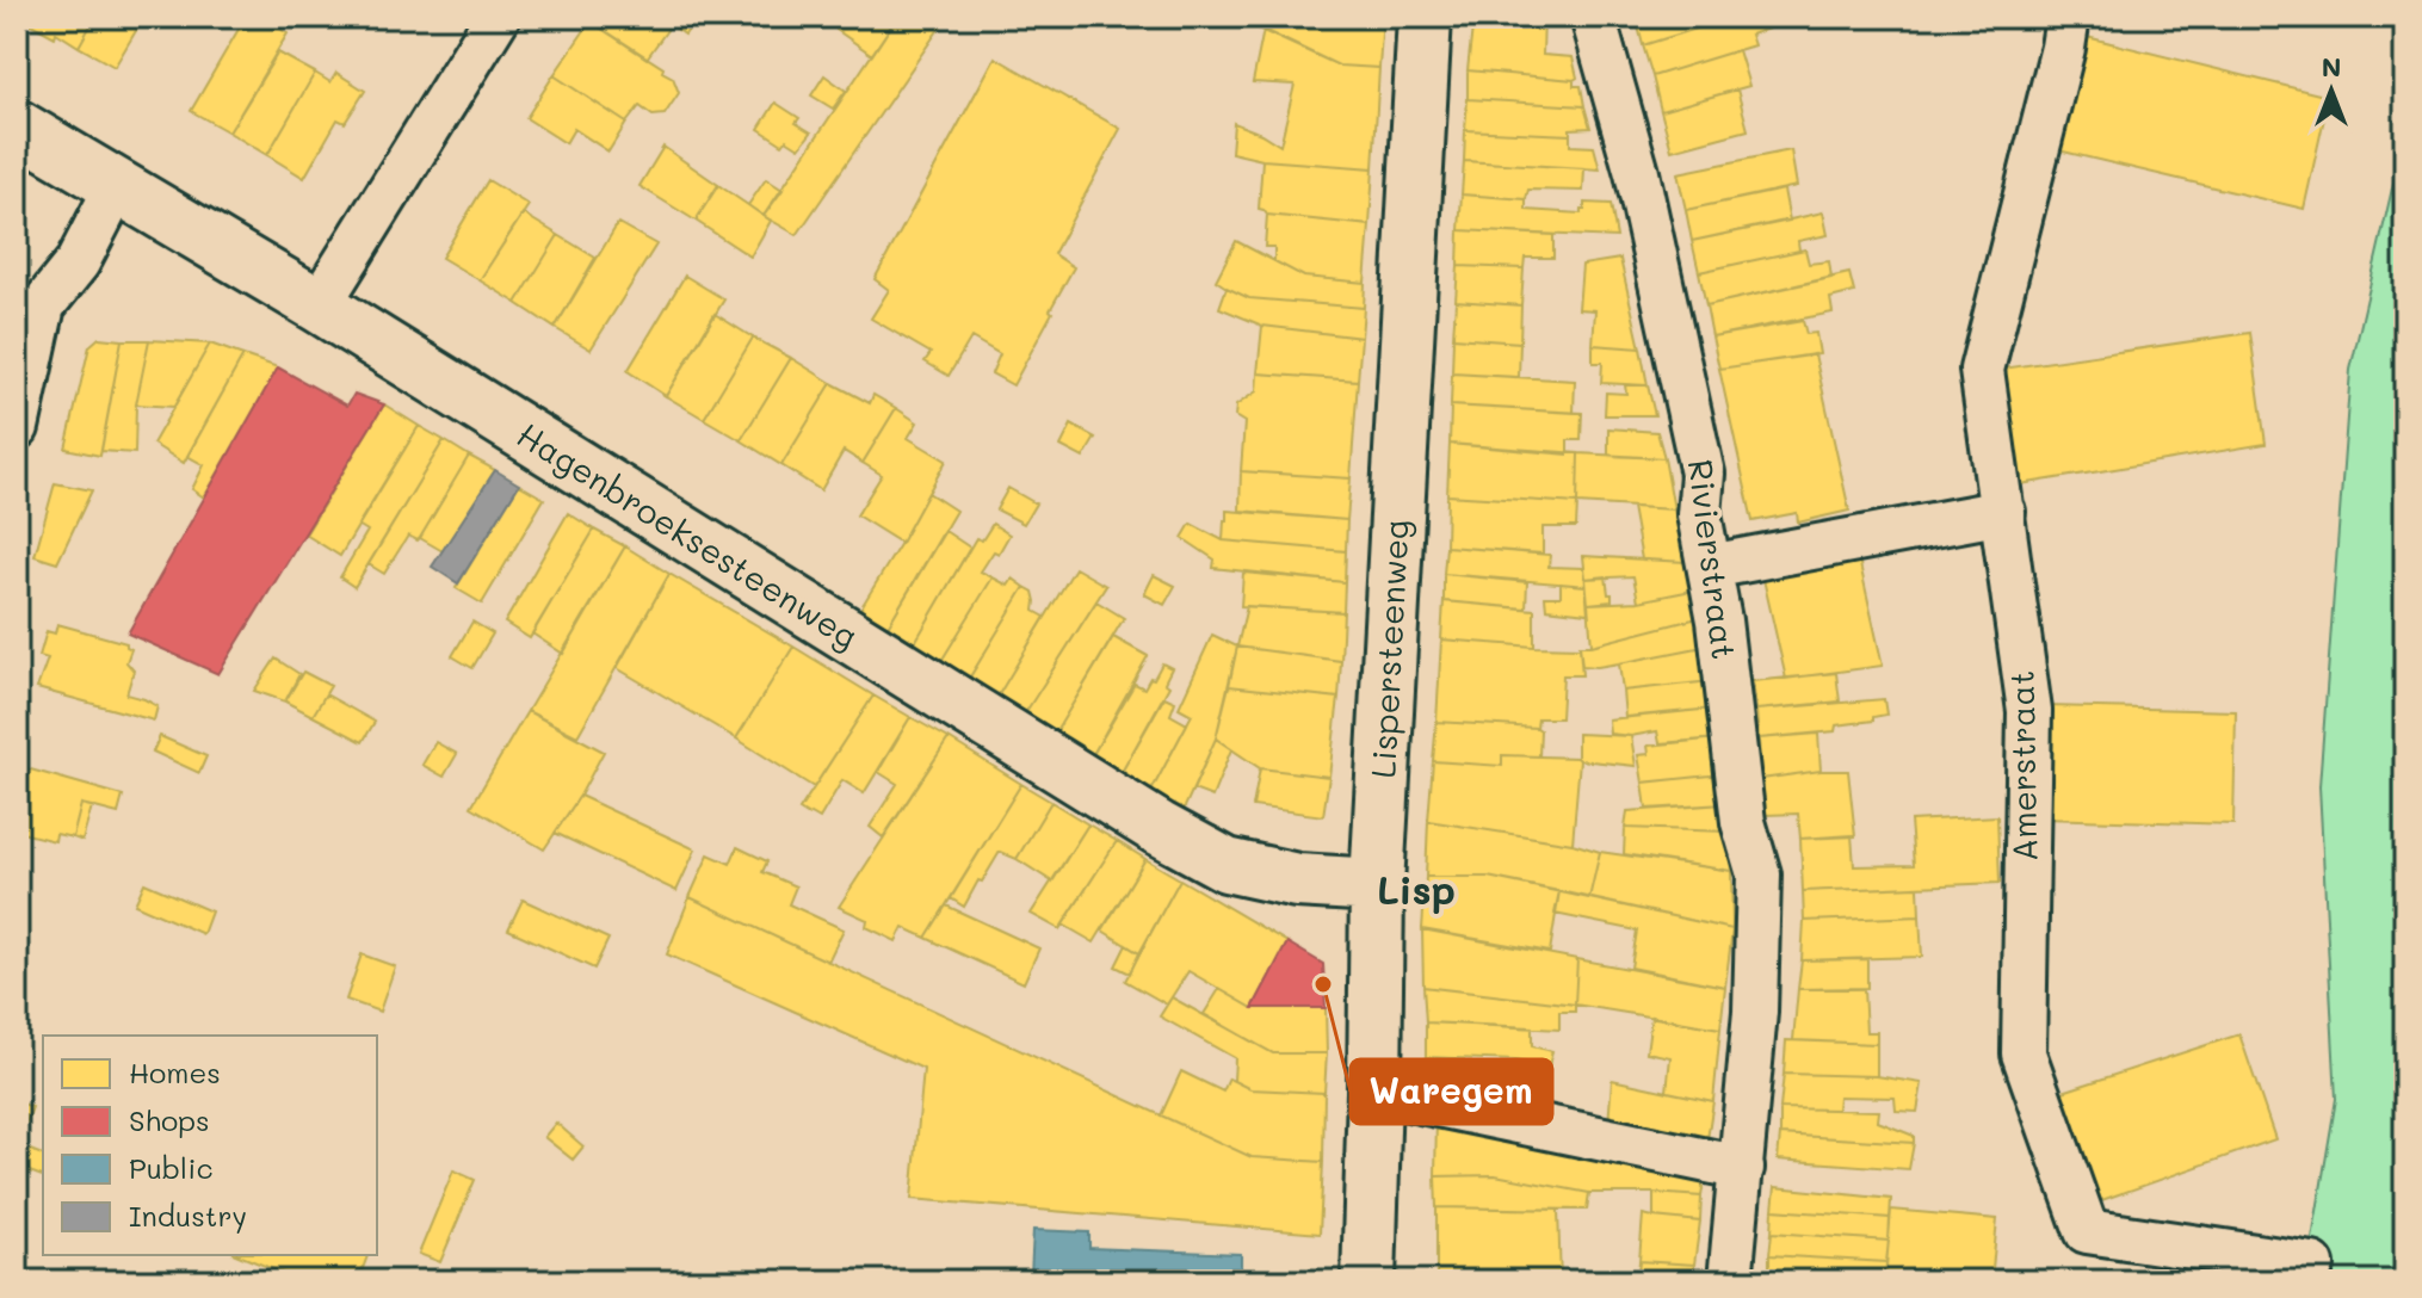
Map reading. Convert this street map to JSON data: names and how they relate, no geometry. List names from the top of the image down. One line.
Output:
{"streets":{"street":["Hagenbroeksesteenweg","Rivierstraat","Lispersteenweg","Amerstraat"]},"crossings":[["Hagenbroeksesteenweg","Lispersteenweg"]],"districts":["Lisp"],"places":["Waregem"],"legend":["Homes","Shops","Public","Industry"],"north":"top"}
